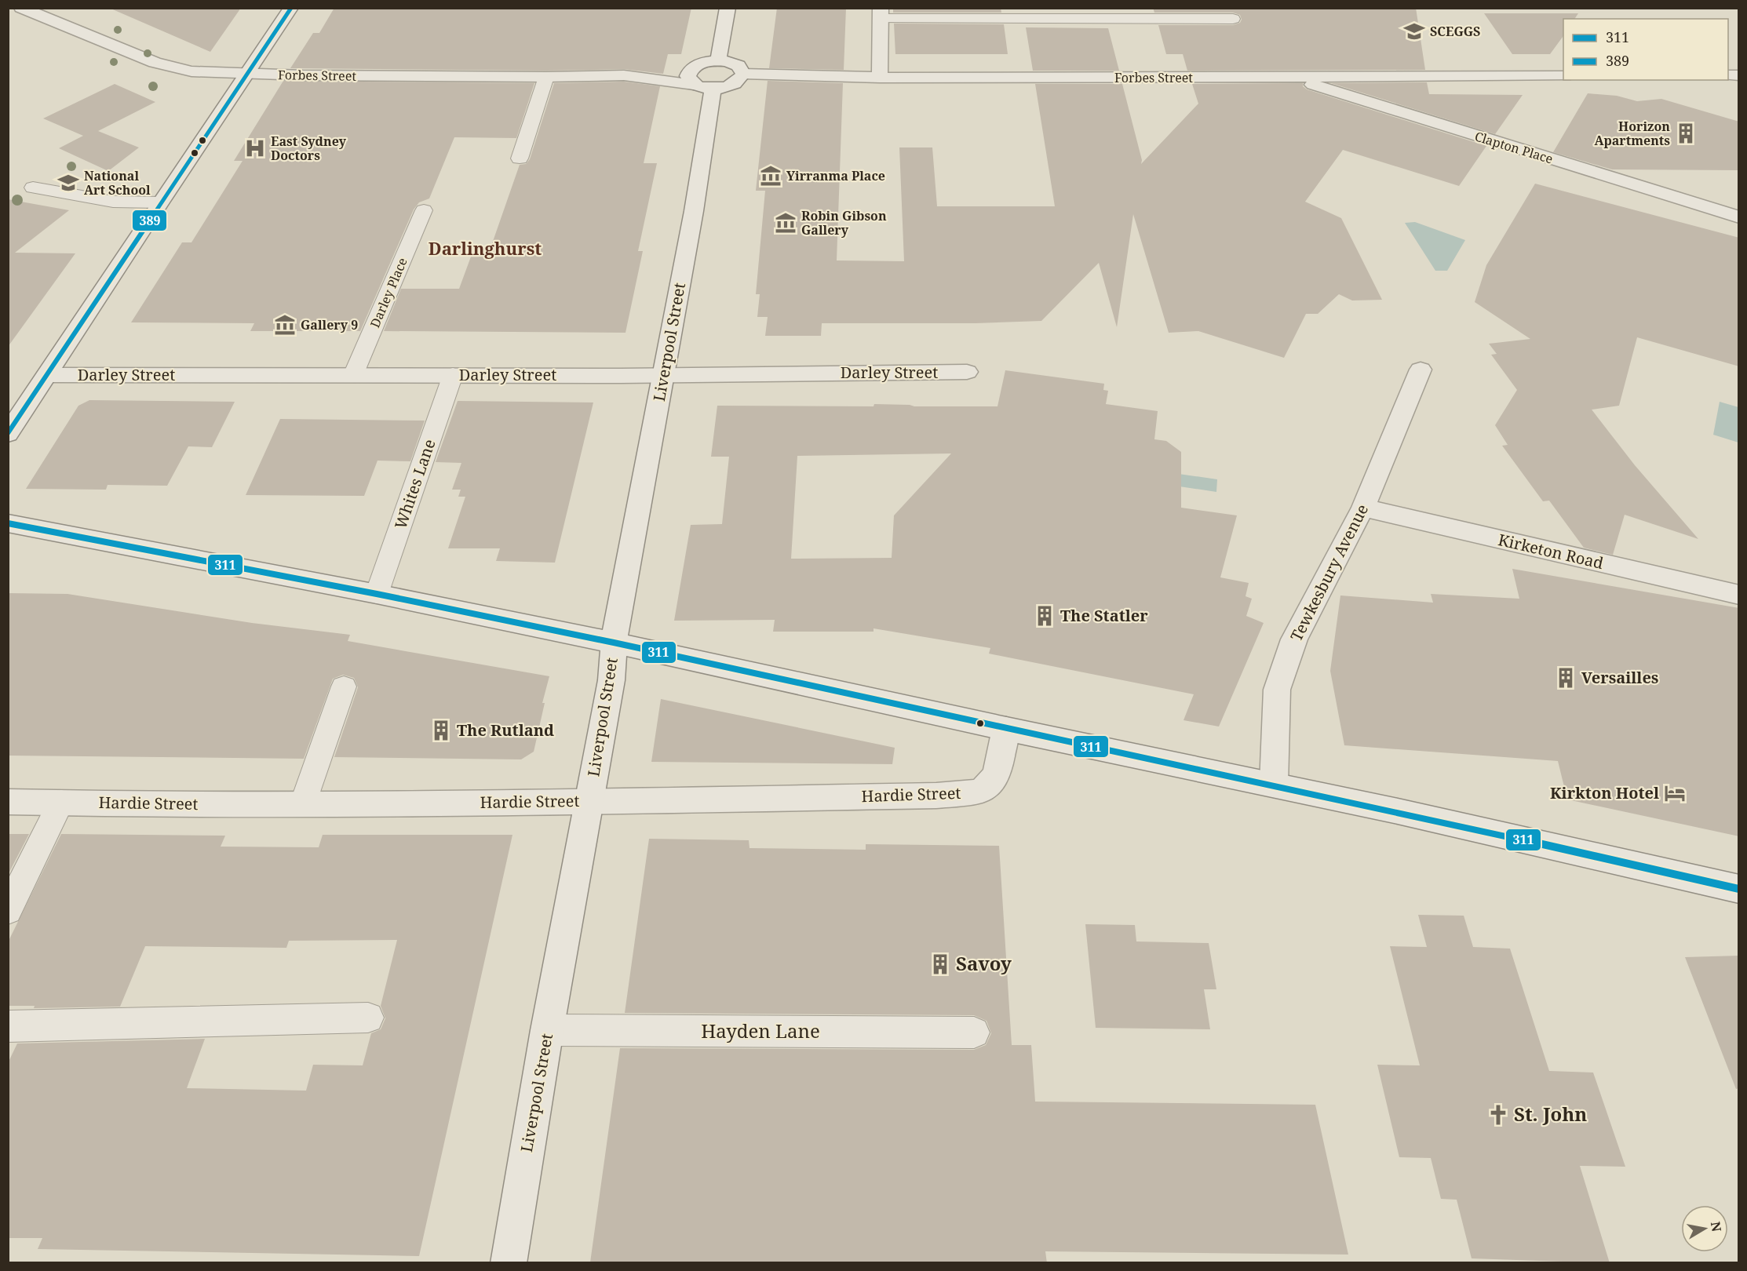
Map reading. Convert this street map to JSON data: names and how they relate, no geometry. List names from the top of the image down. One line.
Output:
{"streets":{"street":["Forbes Street","Clapton Place","Liverpool Street","Darley Street","Kirketon Road","Tewkesbury Avenue","Hardie Street"],"lane":["Darley Place","Whites Lane","Hayden Lane"]},"crossings":[["Forbes Street","Clapton Place"],["Forbes Street","Liverpool Street"],["Darley Place","Darley Street"],["Liverpool Street","Darley Street"],["Liverpool Street","Hardie Street"],["Liverpool Street","Hayden Lane"],["Darley Street","Whites Lane"],["Kirketon Road","Tewkesbury Avenue"]],"districts":["Darlinghurst"],"places":{"school or university":["SCEGGS","National Art School"],"building":["Horizon Apartments","The Statler","Versailles","The Rutland","Savoy"],"hospital":["East Sydney Doctors"],"museum":["Yirranma Place","Robin Gibson Gallery","Gallery 9"],"hotel":["Kirkton Hotel"],"church":["St. John"]},"lines":["transit line 389","transit line 311"],"legend":["311","389"],"north":"right"}
